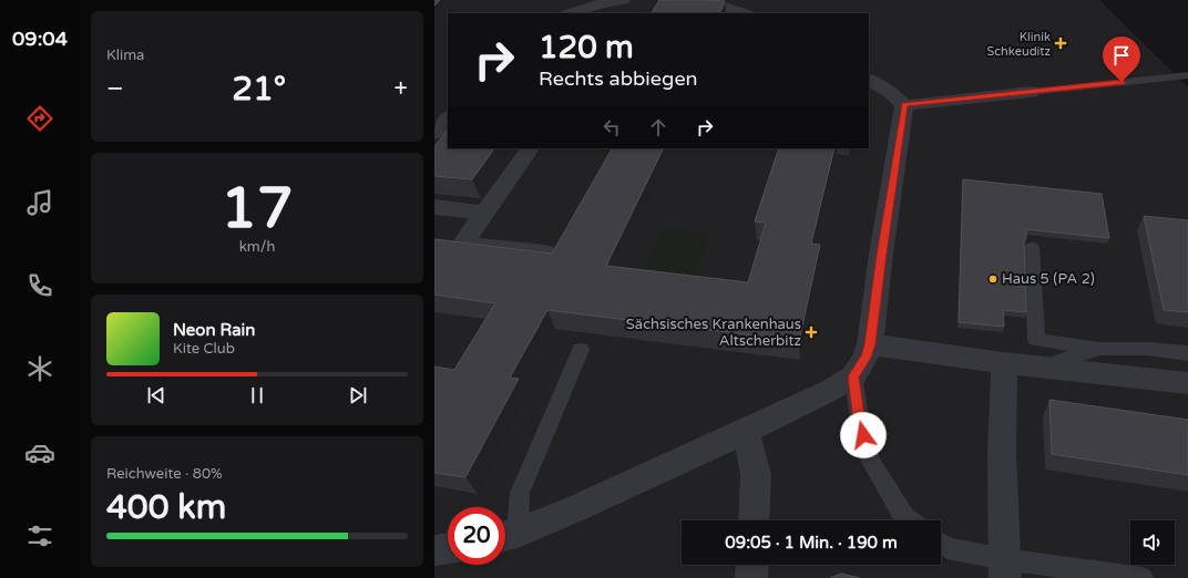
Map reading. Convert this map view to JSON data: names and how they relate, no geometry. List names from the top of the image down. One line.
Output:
{"places":{"health":["Klinik Schkeuditz","Sächsisches Krankenhaus Altscherbitz"],"other":["Haus 5 (PA 2)"]},"page":{"tabs":"09:04","tile":["Klima",["17","km/h"],["Reichweite · 80%","400 km"]],"turn":["120 m","Rechts abbiegen"],"heat":["−","21°","+"],"song":["Neon Rain","Kite Club"],"limit":"20","trip":"09:05 · 1 Min. · 190 m"}}
